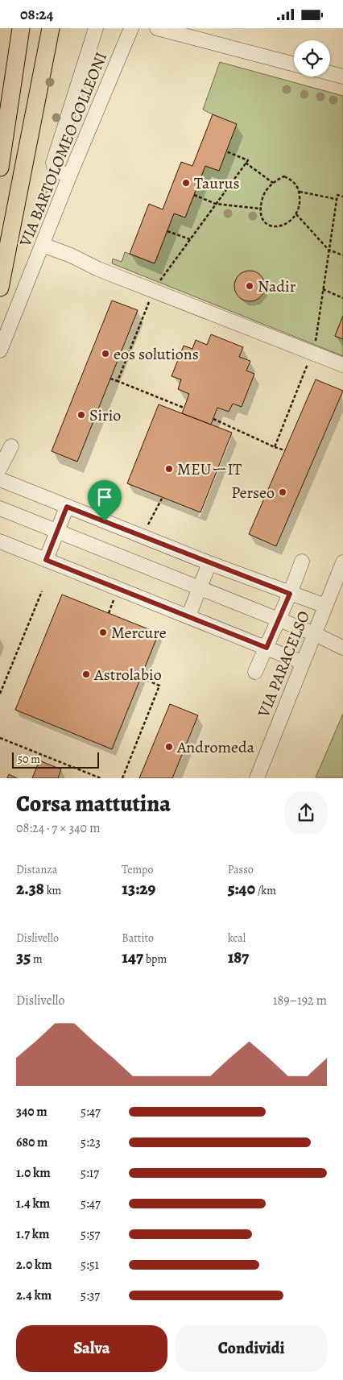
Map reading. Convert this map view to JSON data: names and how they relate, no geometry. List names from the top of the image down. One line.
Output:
{"streets":{"street":["VIA BARTOLOMEO COLLEONI","VIA PARACELSO"]},"places":["Taurus","Nadir","eos solutions","Sirio","MEUーIT","Perseo","Mercure","Astrolabio","Andromeda"],"scale_bar":"50 m","page":{"status":"08:24","scale":"50 m","heading":["Corsa mattutina","08:24 · 7 × 340 m"],"stats":[["Distanza","2.38 km"],["Tempo","13:29"],["Passo","5:40 /km"],["Dislivello","35 m"],["Battito","147 bpm"],["kcal","187"]],"chart":["Dislivello","189–192 m"],"list":[{"name":"340 m","note":"5:47"},{"name":"680 m","note":"5:23"},{"name":"1.0 km","note":"5:17"},{"name":"1.4 km","note":"5:47"},{"name":"1.7 km","note":"5:57"},{"name":"2.0 km","note":"5:51"},{"name":"2.4 km","note":"5:37"}],"buttons":["Salva","Condividi"]}}
